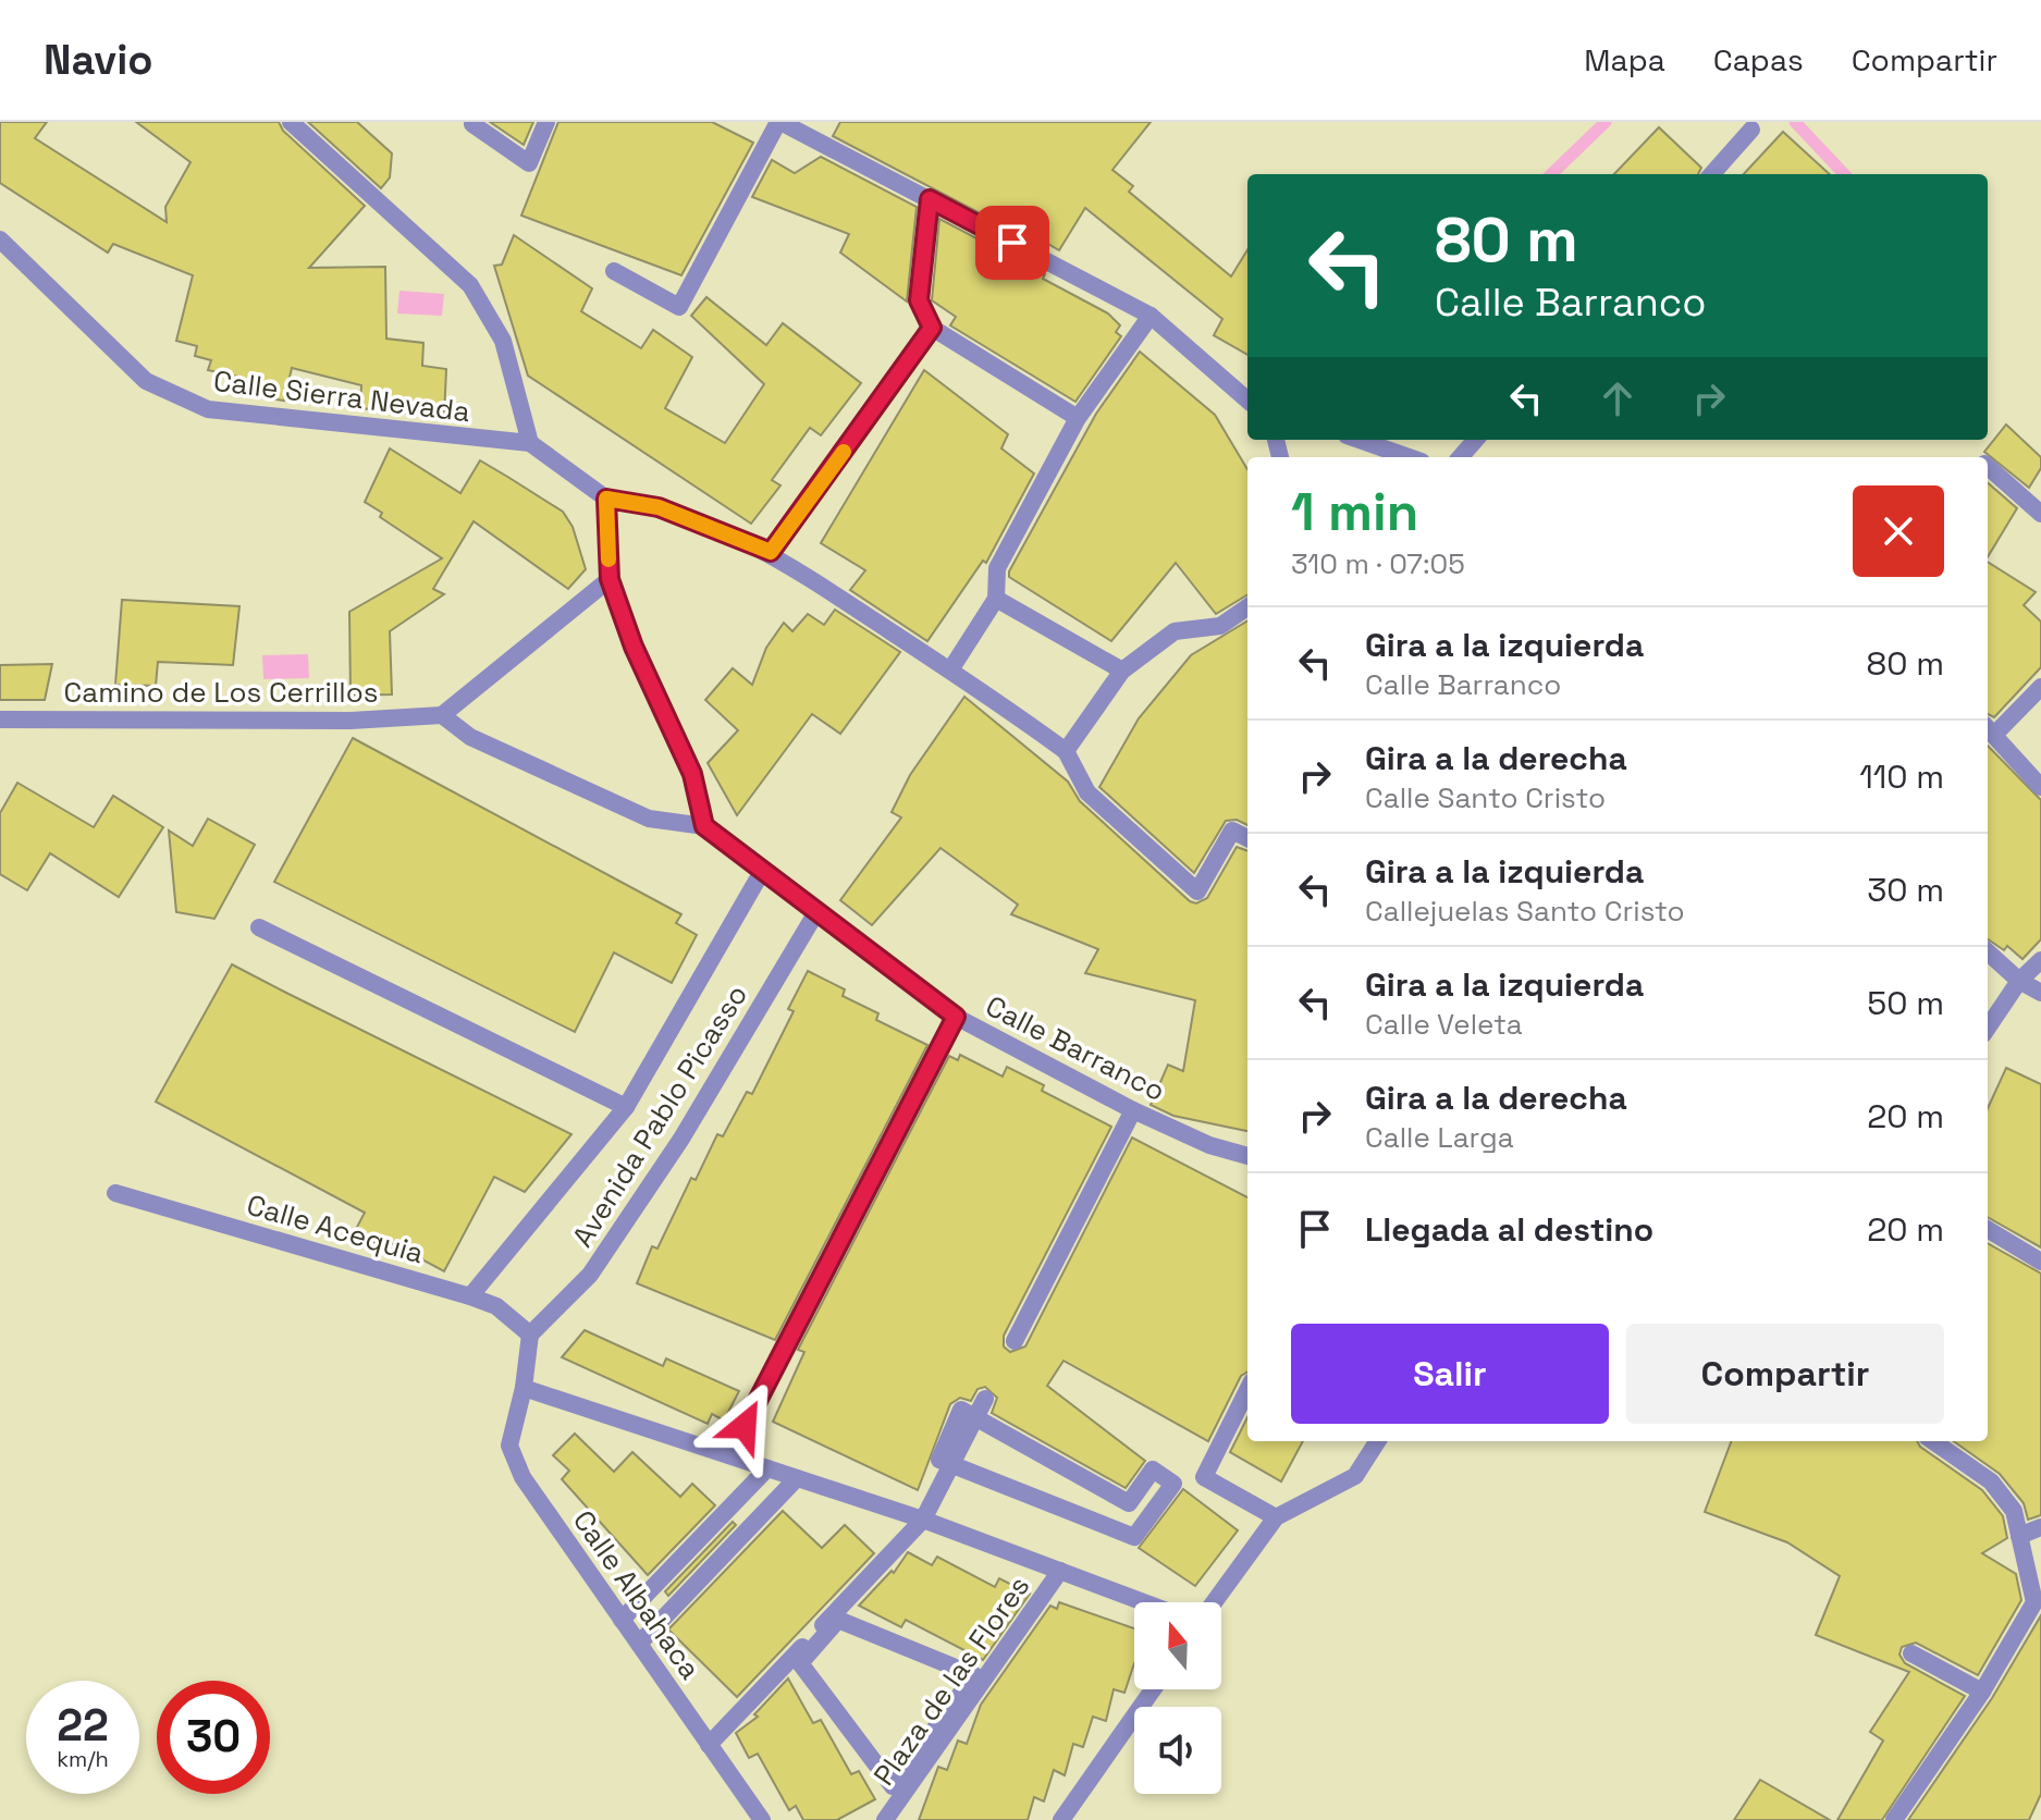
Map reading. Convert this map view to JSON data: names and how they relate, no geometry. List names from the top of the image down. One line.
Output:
{"streets":{"street":["Calle Sierra Nevada","Camino de Los Cerrillos","Calle Barranco","Avenida Pablo Picasso","Calle Acequia","Calle Albahaca","Plaza de las Flores"]},"crossings":[["Calle Barranco","Avenida Pablo Picasso"],["Avenida Pablo Picasso","Calle Acequia"],["Avenida Pablo Picasso","Calle Albahaca"],["Calle Acequia","Calle Albahaca"]],"north":"top","page":{"header":"Navio","nav":["Mapa","Capas","Compartir"],"turn":["80 m","Calle Barranco"],"heading":["1 min","310 m · 07:05"],"list":[{"name":"Gira a la izquierda","note":"Calle Barranco","value":"80 m"},{"name":"Gira a la derecha","note":"Calle Santo Cristo","value":"110 m"},{"name":"Gira a la izquierda","note":"Callejuelas Santo Cristo","value":"30 m"},{"name":"Gira a la izquierda","note":"Calle Veleta","value":"50 m"},{"name":"Gira a la derecha","note":"Calle Larga","value":"20 m"},{"name":"Llegada al destino","value":"20 m"}],"buttons":["Salir","Compartir"],"speed":"22 km/h","limit":"30"}}
